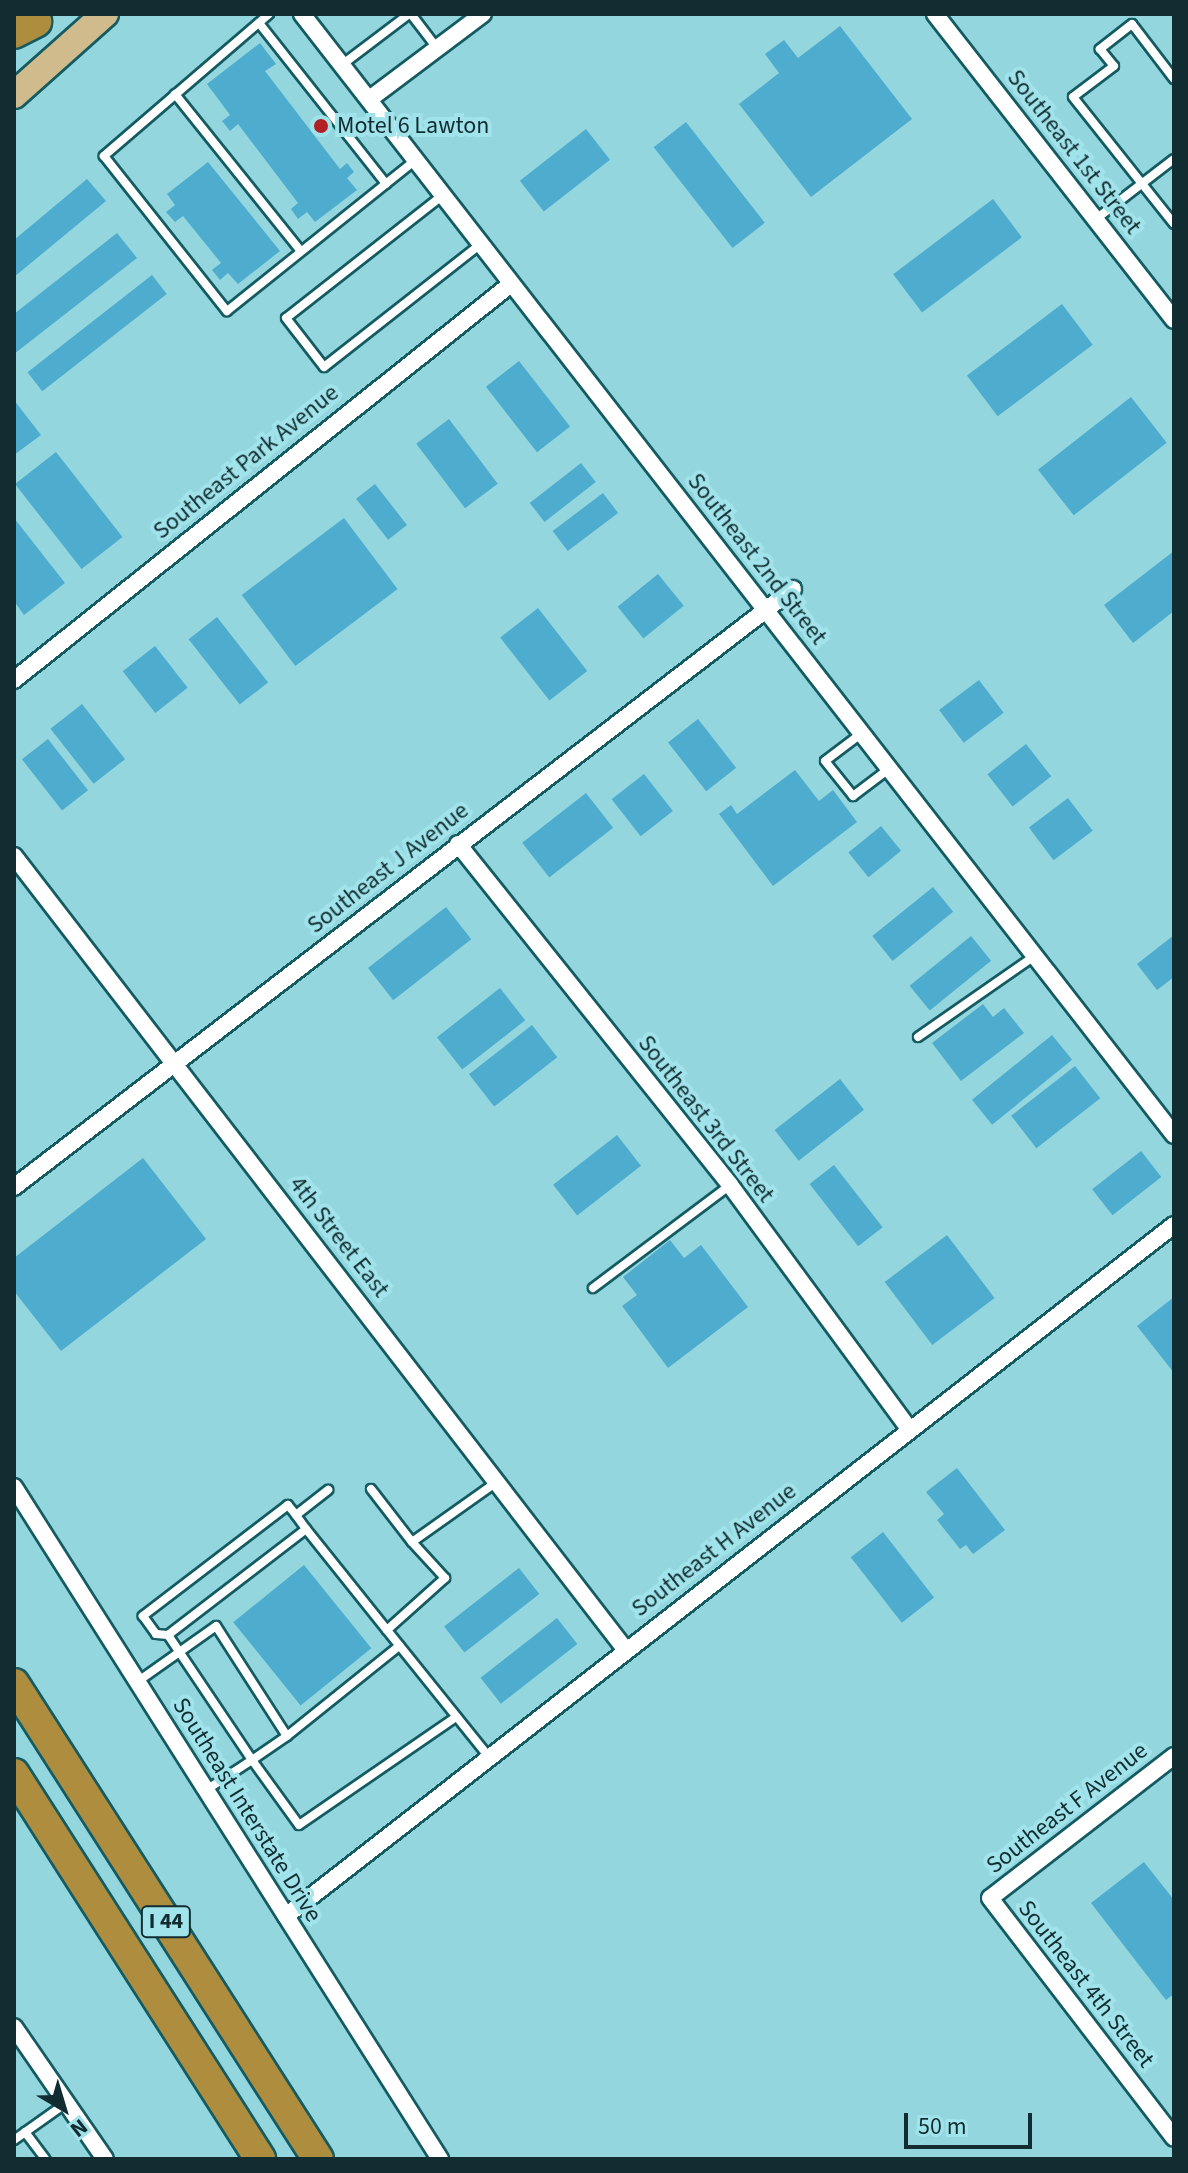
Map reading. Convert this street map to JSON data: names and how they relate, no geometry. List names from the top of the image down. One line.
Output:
{"streets":{"highway":["I 44"],"street":["Southeast 1st Street","Southeast Park Avenue","Southeast 2nd Street","Southeast J Avenue","Southeast 3rd Street","4th Street East","Southeast H Avenue","Southeast F Avenue","Southeast Interstate Drive","Southeast 4th Street"]},"crossings":[["Southeast Park Avenue","Southeast 2nd Street"],["Southeast 2nd Street","Southeast J Avenue"],["Southeast J Avenue","Southeast 3rd Street"],["Southeast J Avenue","4th Street East"],["Southeast 3rd Street","Southeast H Avenue"],["4th Street East","Southeast H Avenue"],["Southeast H Avenue","Southeast Interstate Drive"],["Southeast F Avenue","Southeast 4th Street"]],"places":["Motel 6 Lawton"],"scale_bar":"50 m","north":"bottom right"}
